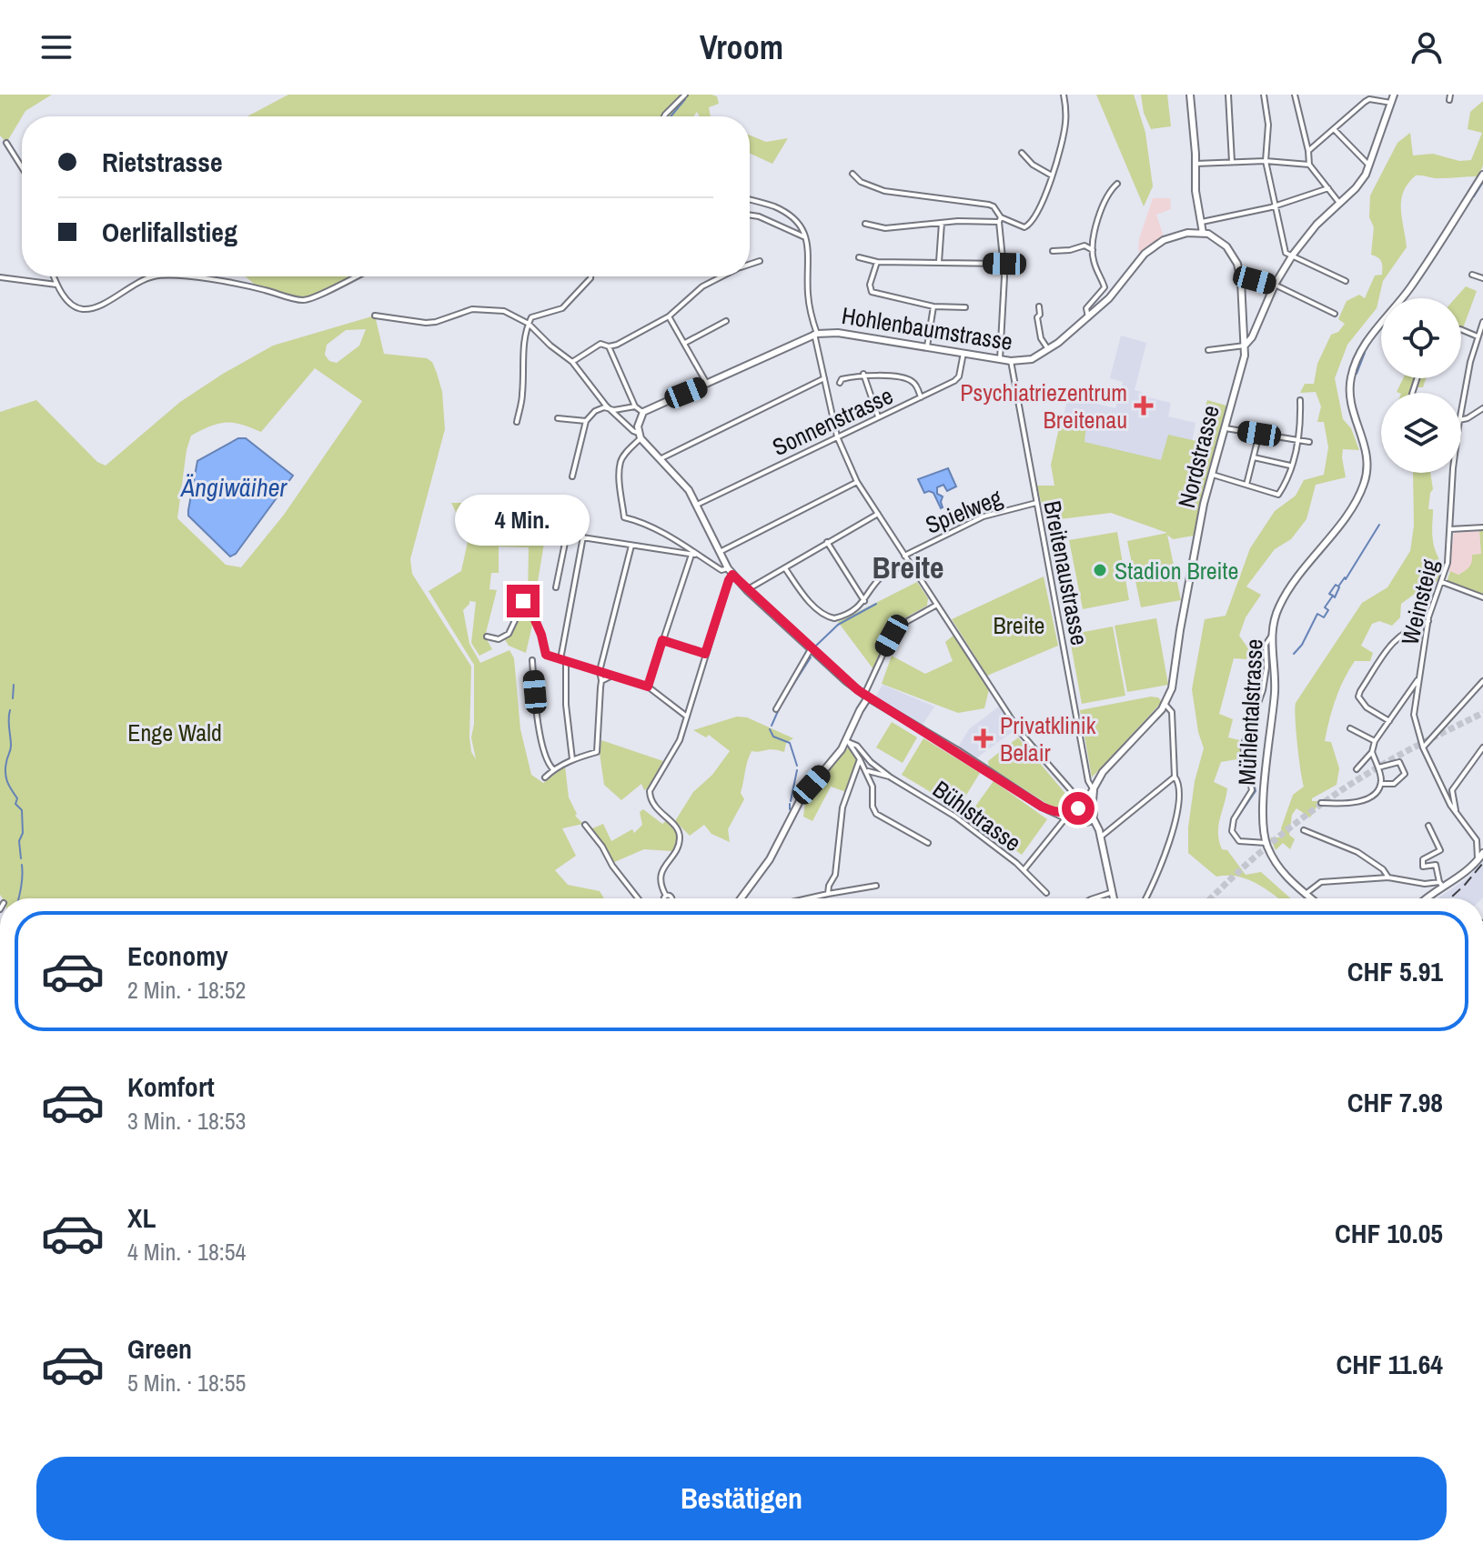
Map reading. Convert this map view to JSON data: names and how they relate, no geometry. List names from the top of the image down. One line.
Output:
{"streets":{"street":["Hohlenbaumstrasse","Sonnenstrasse","Nordstrasse","Spielweg","Breitenaustrasse","Weinsteig","Mühlentalstrasse","Bühlstrasse"]},"crossings":[["Hohlenbaumstrasse","Sonnenstrasse"],["Hohlenbaumstrasse","Nordstrasse"],["Hohlenbaumstrasse","Breitenaustrasse"],["Nordstrasse","Breitenaustrasse"],["Spielweg","Breitenaustrasse"]],"districts":["Breite"],"water":["Ängiwäiher"],"parks":["Breite","Enge Wald"],"places":{"health":["Psychiatriezentrum Breitenau","Privatklinik Belair"],"other":["Stadion Breite"]},"page":{"header":"Vroom","banner":["Rietstrasse","Oerlifallstieg"],"bubble":"4 Min.","list":[{"name":"Economy","note":"2 Min. · 18:52","value":"CHF 5.91"},{"name":"Komfort","note":"3 Min. · 18:53","value":"CHF 7.98"},{"name":"XL","note":"4 Min. · 18:54","value":"CHF 10.05"},{"name":"Green","note":"5 Min. · 18:55","value":"CHF 11.64"}],"buttons":"Bestätigen"}}
